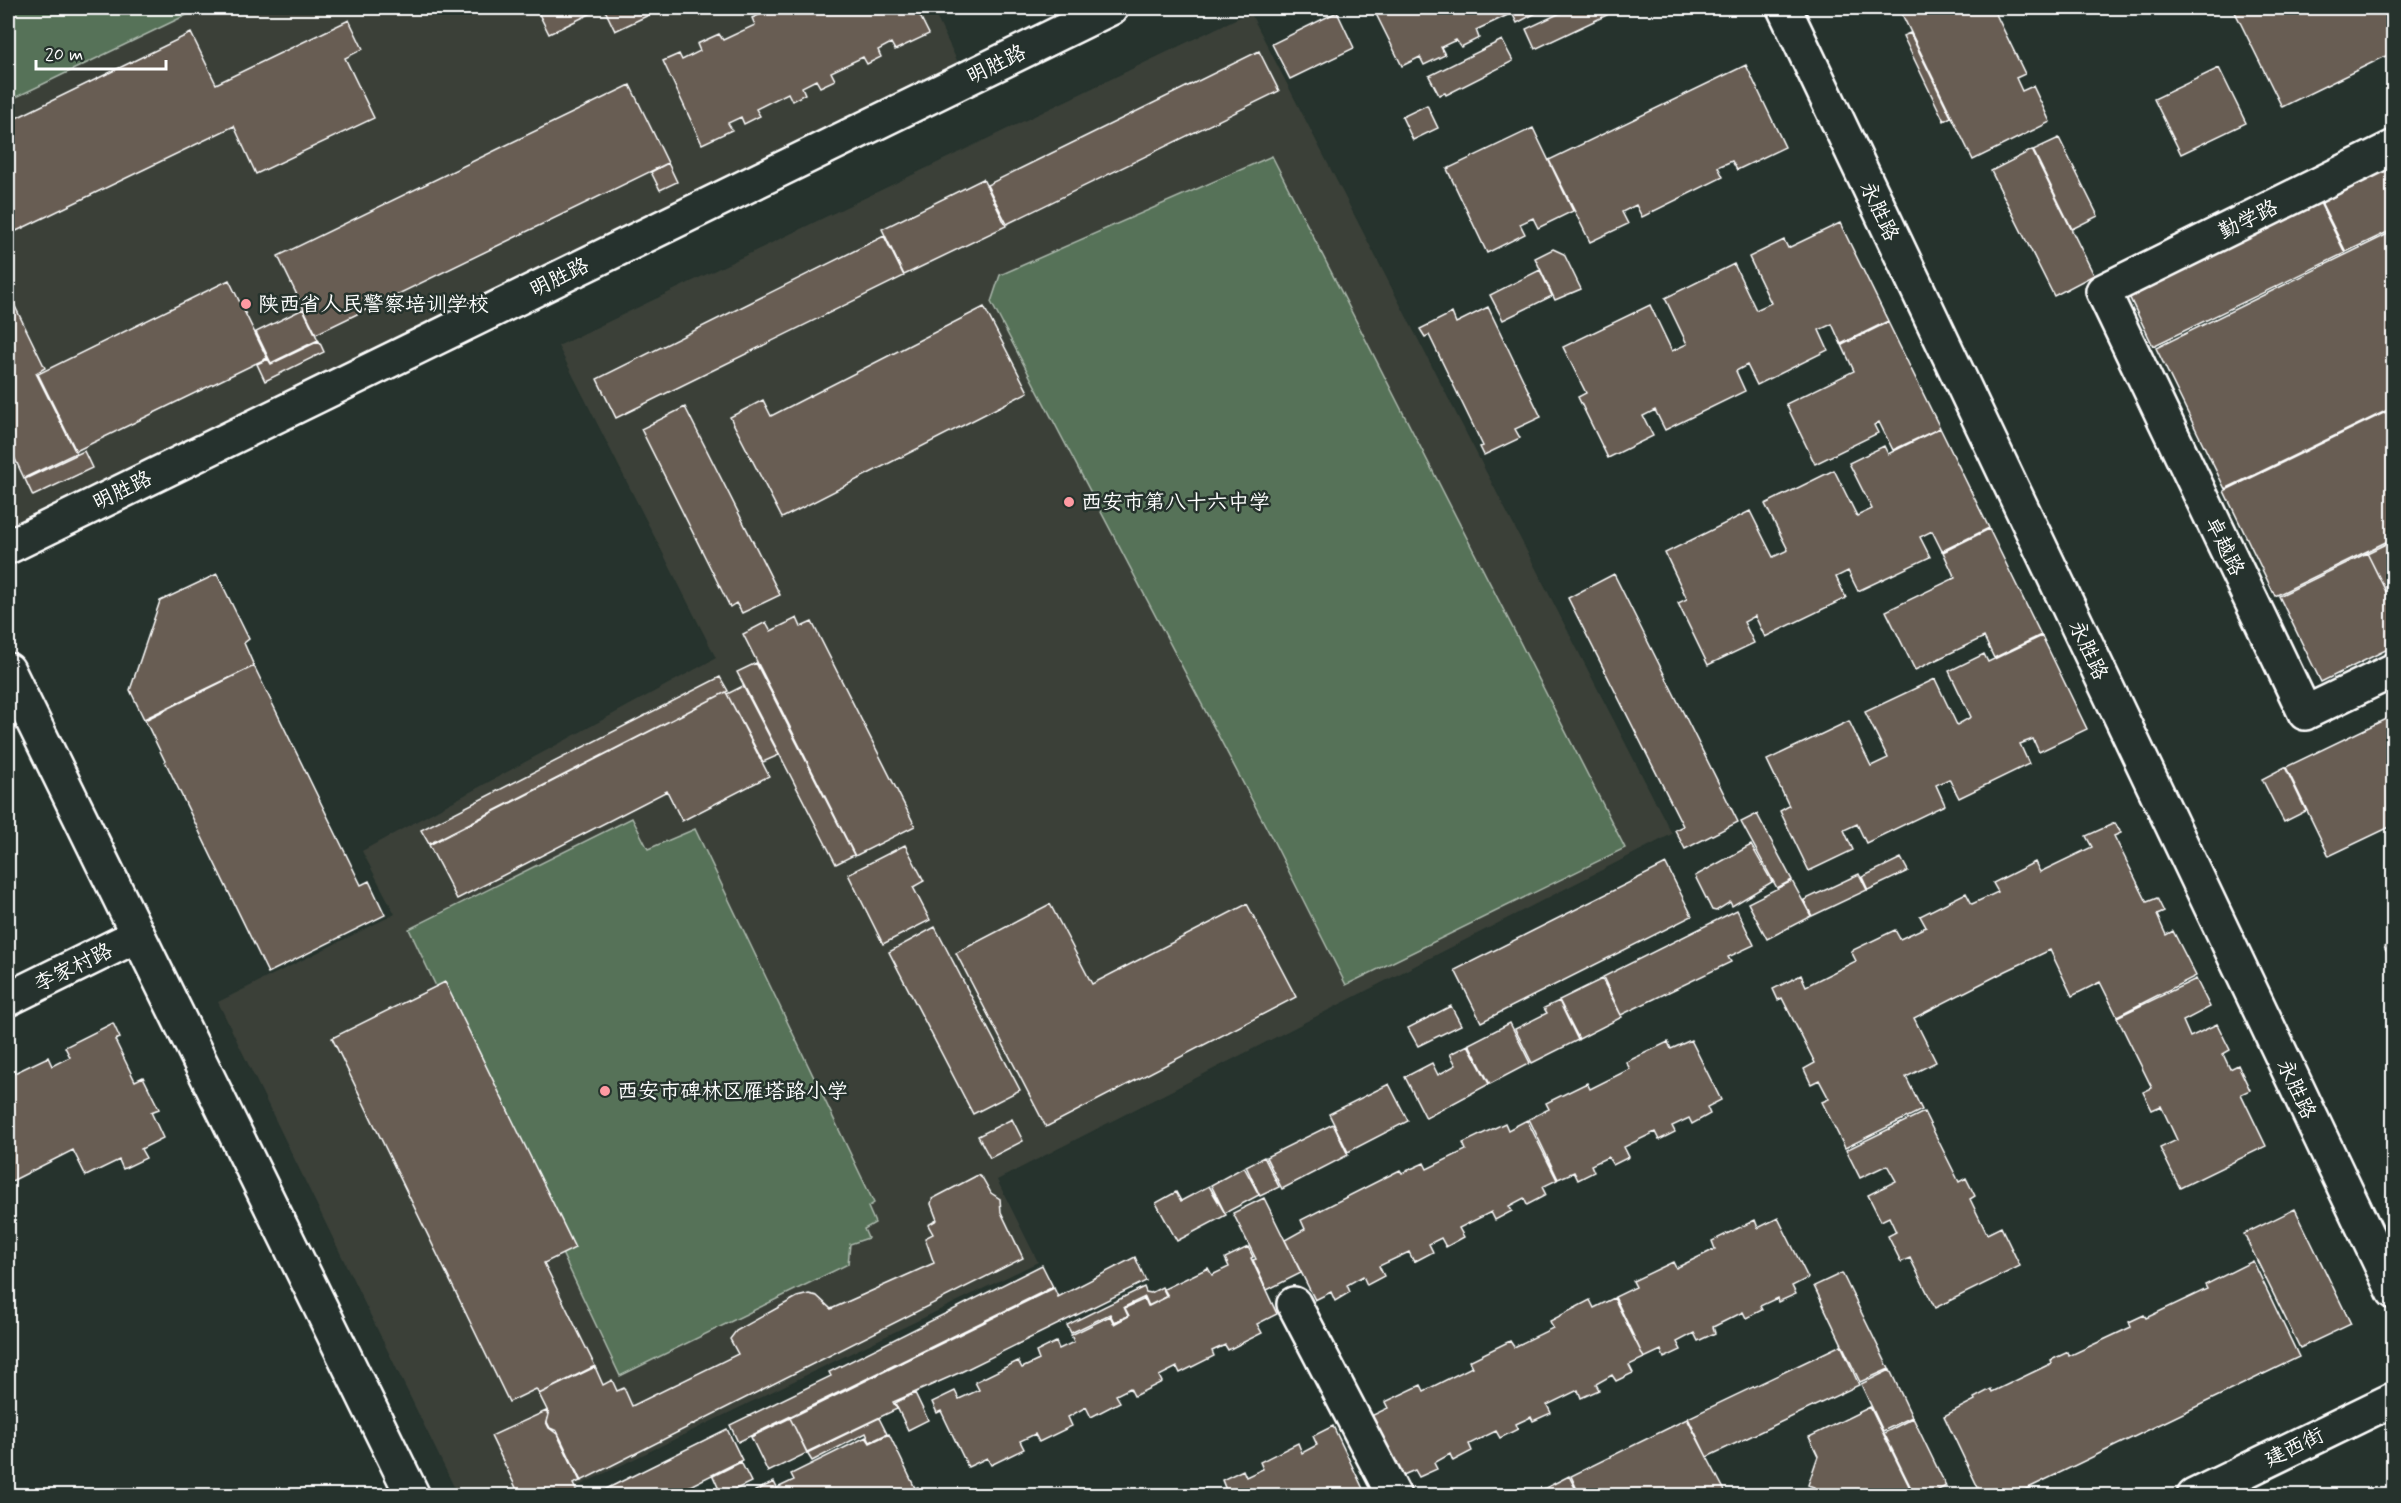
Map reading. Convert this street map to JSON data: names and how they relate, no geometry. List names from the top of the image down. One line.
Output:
{"streets":{"street":["明胜路","永胜路","勤学路","卓越路","李家村路","建西街"]},"crossings":[["勤学路","卓越路"]],"places":["陕西省人民警察培训学校","西安市第八十六中学","西安市碑林区雁塔路小学"],"scale_bar":"20 m"}
